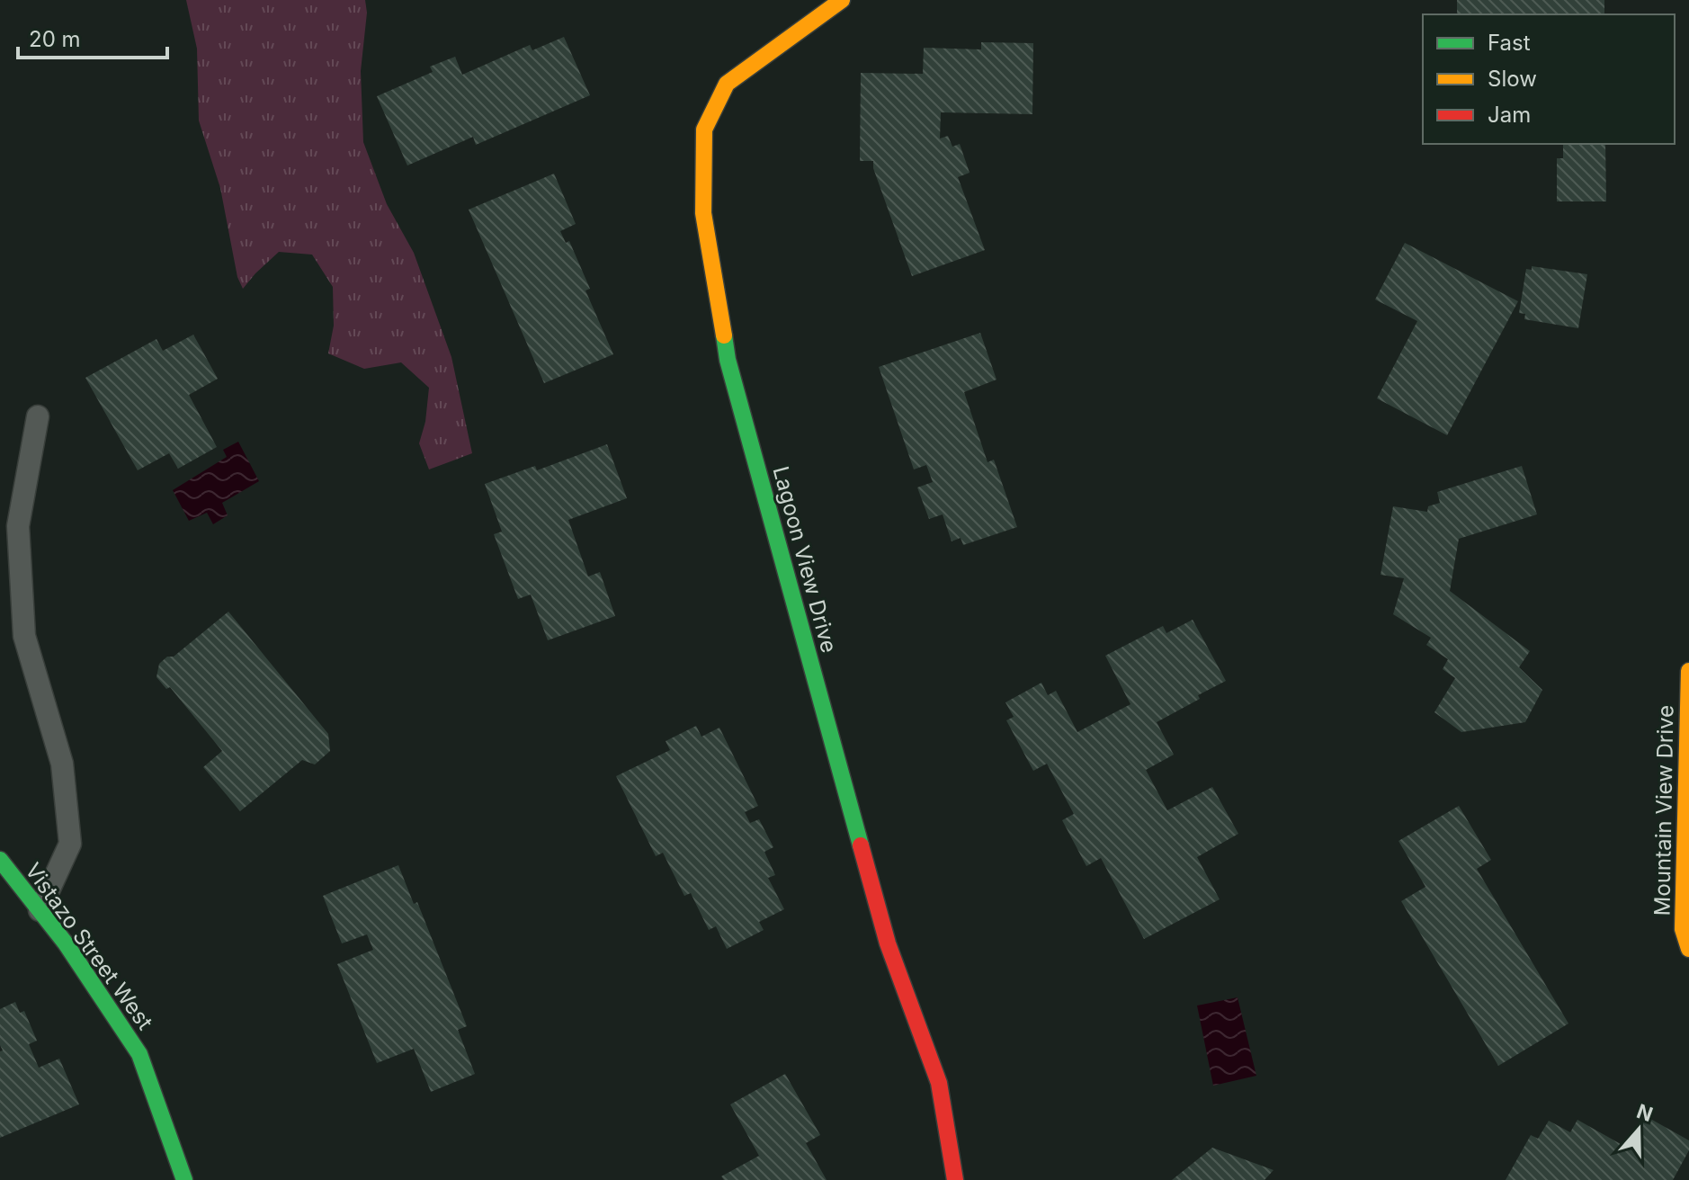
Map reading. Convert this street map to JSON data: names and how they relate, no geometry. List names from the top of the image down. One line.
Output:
{"streets":{"street":["Lagoon View Drive","Mountain View Drive","Vistazo Street West"]},"legend":["Fast","Slow","Jam"],"scale_bar":"20 m","north":"top"}
